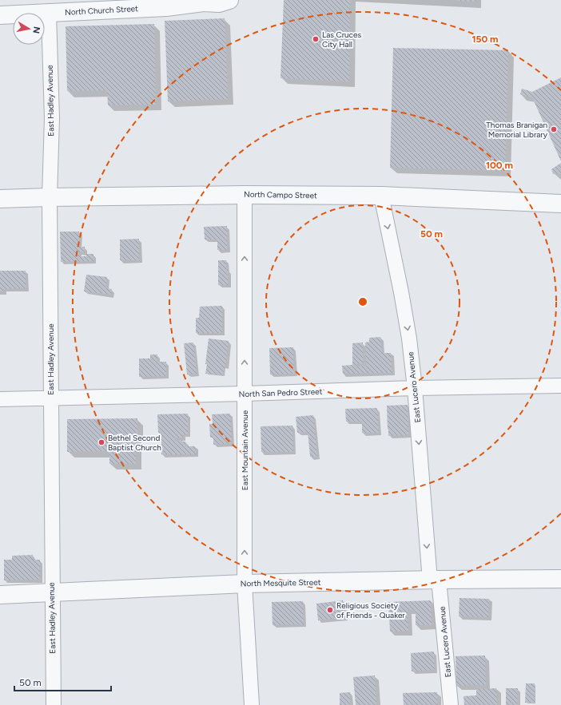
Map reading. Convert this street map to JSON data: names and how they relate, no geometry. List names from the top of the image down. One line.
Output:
{"streets":{"street":["North Church Street","East Hadley Avenue","North Campo Street","East Lucero Avenue","North San Pedro Street","East Mountain Avenue","North Mesquite Street"]},"crossings":[["North Church Street","East Hadley Avenue"],["East Hadley Avenue","North Campo Street"],["East Hadley Avenue","North San Pedro Street"],["East Hadley Avenue","North Mesquite Street"],["North Campo Street","East Lucero Avenue"],["North Campo Street","East Mountain Avenue"],["East Lucero Avenue","North San Pedro Street"],["East Lucero Avenue","North Mesquite Street"],["North San Pedro Street","East Mountain Avenue"],["East Mountain Avenue","North Mesquite Street"]],"one_way":["East Lucero Avenue","East Mountain Avenue"],"places":["Las Cruces City Hall","Thomas Branigan Memorial Library","Bethel Second Baptist Church","Religious Society of Friends - Quaker"],"scale_bar":"50 m","north":"right","rings":["150 m","100 m","50 m"]}
